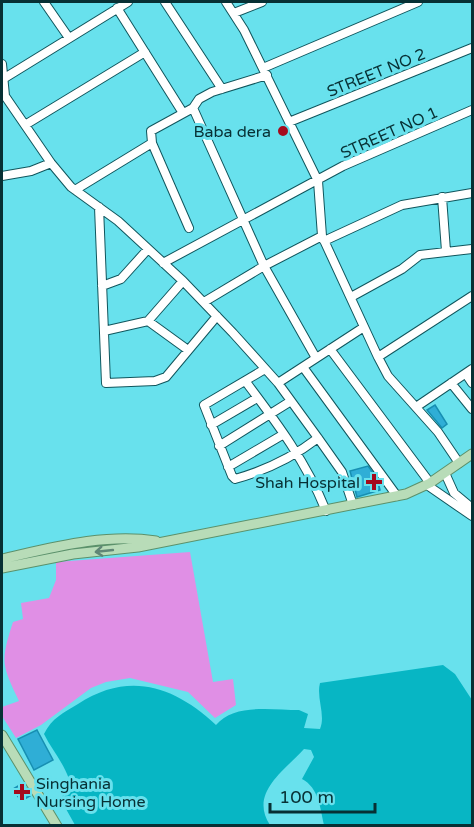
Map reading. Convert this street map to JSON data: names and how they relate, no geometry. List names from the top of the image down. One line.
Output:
{"streets":{"street":["STREET NO 2","STREET NO 1"]},"places":{"other":["Baba dera"],"health":["Shah Hospital","Singhania Nursing Home"]},"scale_bar":"100 m"}
